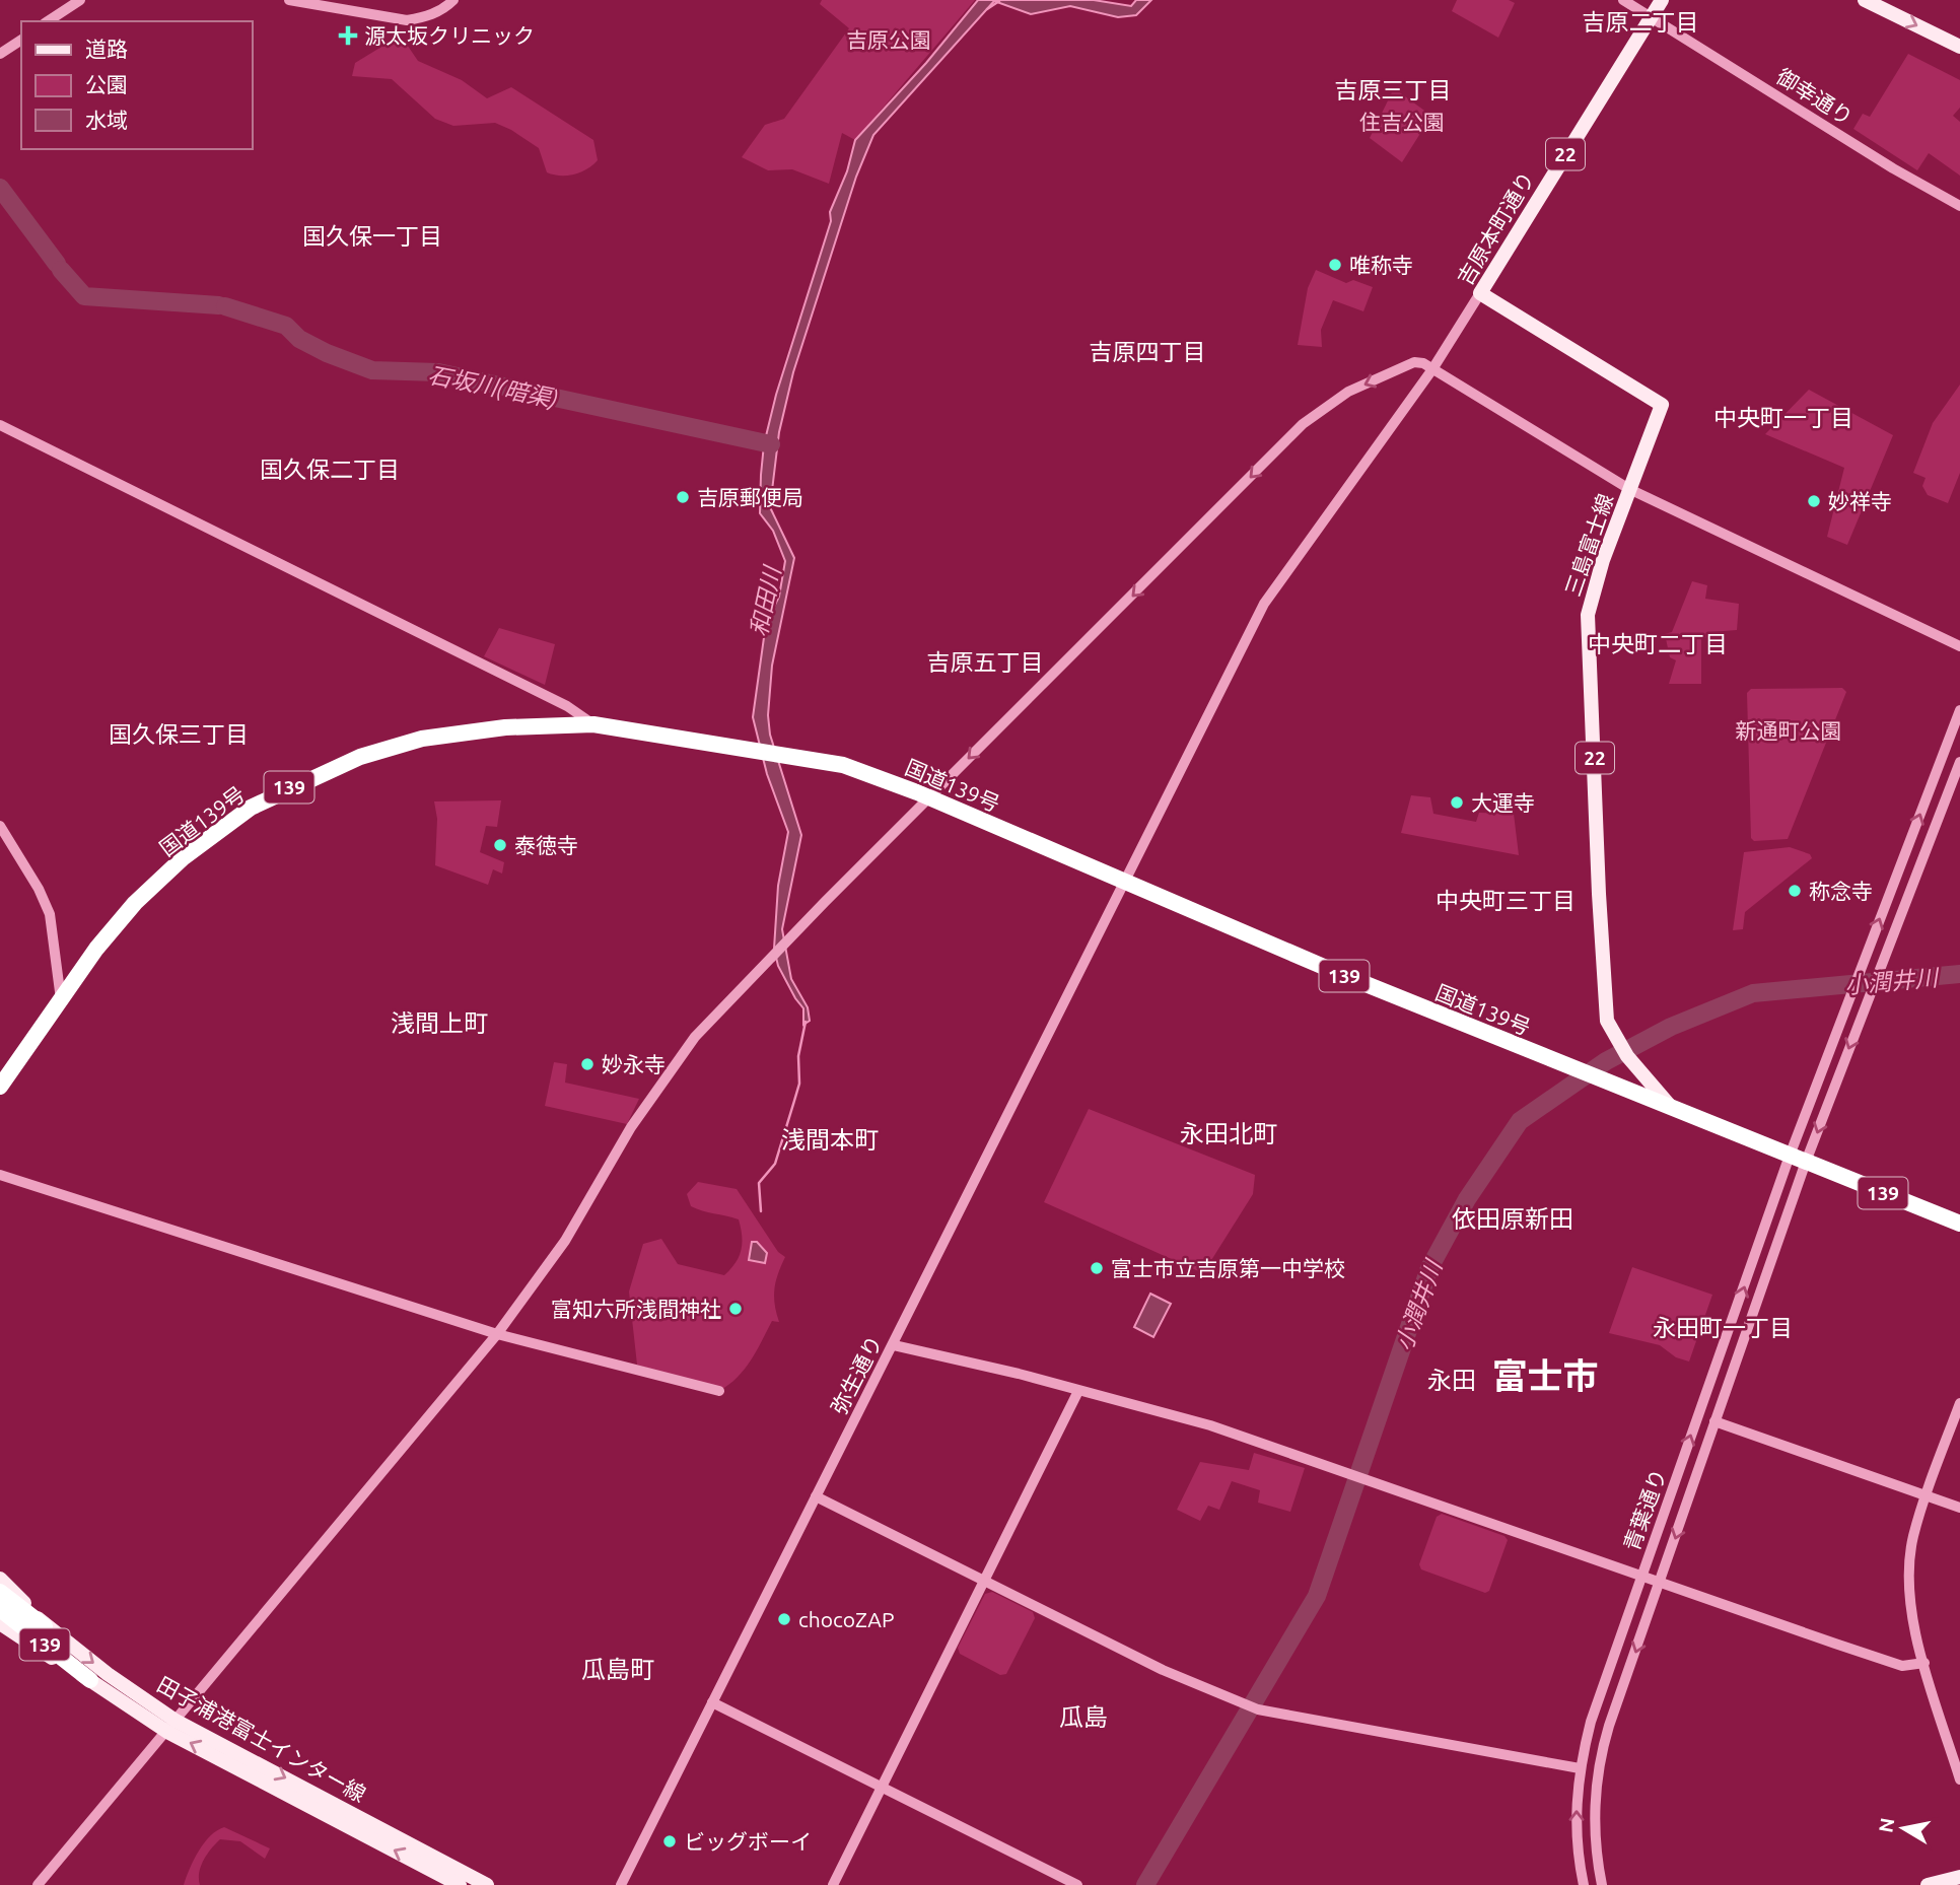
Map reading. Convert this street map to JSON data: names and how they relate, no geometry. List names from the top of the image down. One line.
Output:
{"streets":{"highway":["国道139号","139"],"main road":["22","吉原本町通り","三島富士線","田子浦港富士インター線"],"street":["御幸通り","弥生通り","青葉通り"]},"crossings":[["御幸通り","吉原本町通り"],["吉原本町通り","三島富士線"],["吉原本町通り","国道139号"],["吉原本町通り","弥生通り"],["三島富士線","国道139号"],["国道139号","弥生通り"],["国道139号","青葉通り"],["139","田子浦港富士インター線"]],"districts":["吉原二丁目","吉原三丁目","国久保一丁目","吉原四丁目","中央町一丁目","国久保二丁目","中央町二丁目","吉原五丁目","国久保三丁目","中央町三丁目","浅間上町","永田北町","浅間本町","依田原新田","永田町一丁目","富士市","永田","瓜島町","瓜島"],"water":["石坂川(暗渠)","和田川","小潤井川"],"parks":["吉原公園","住吉公園","新通町公園"],"places":{"health":["源太坂クリニック"],"other":["唯称寺","吉原郵便局","妙祥寺","大運寺","泰徳寺","称念寺","妙永寺","富士市立吉原第一中学校","富知六所浅間神社","chocoZAP","ビッグボーイ"]},"legend":["道路","公園","水域"],"north":"left"}
